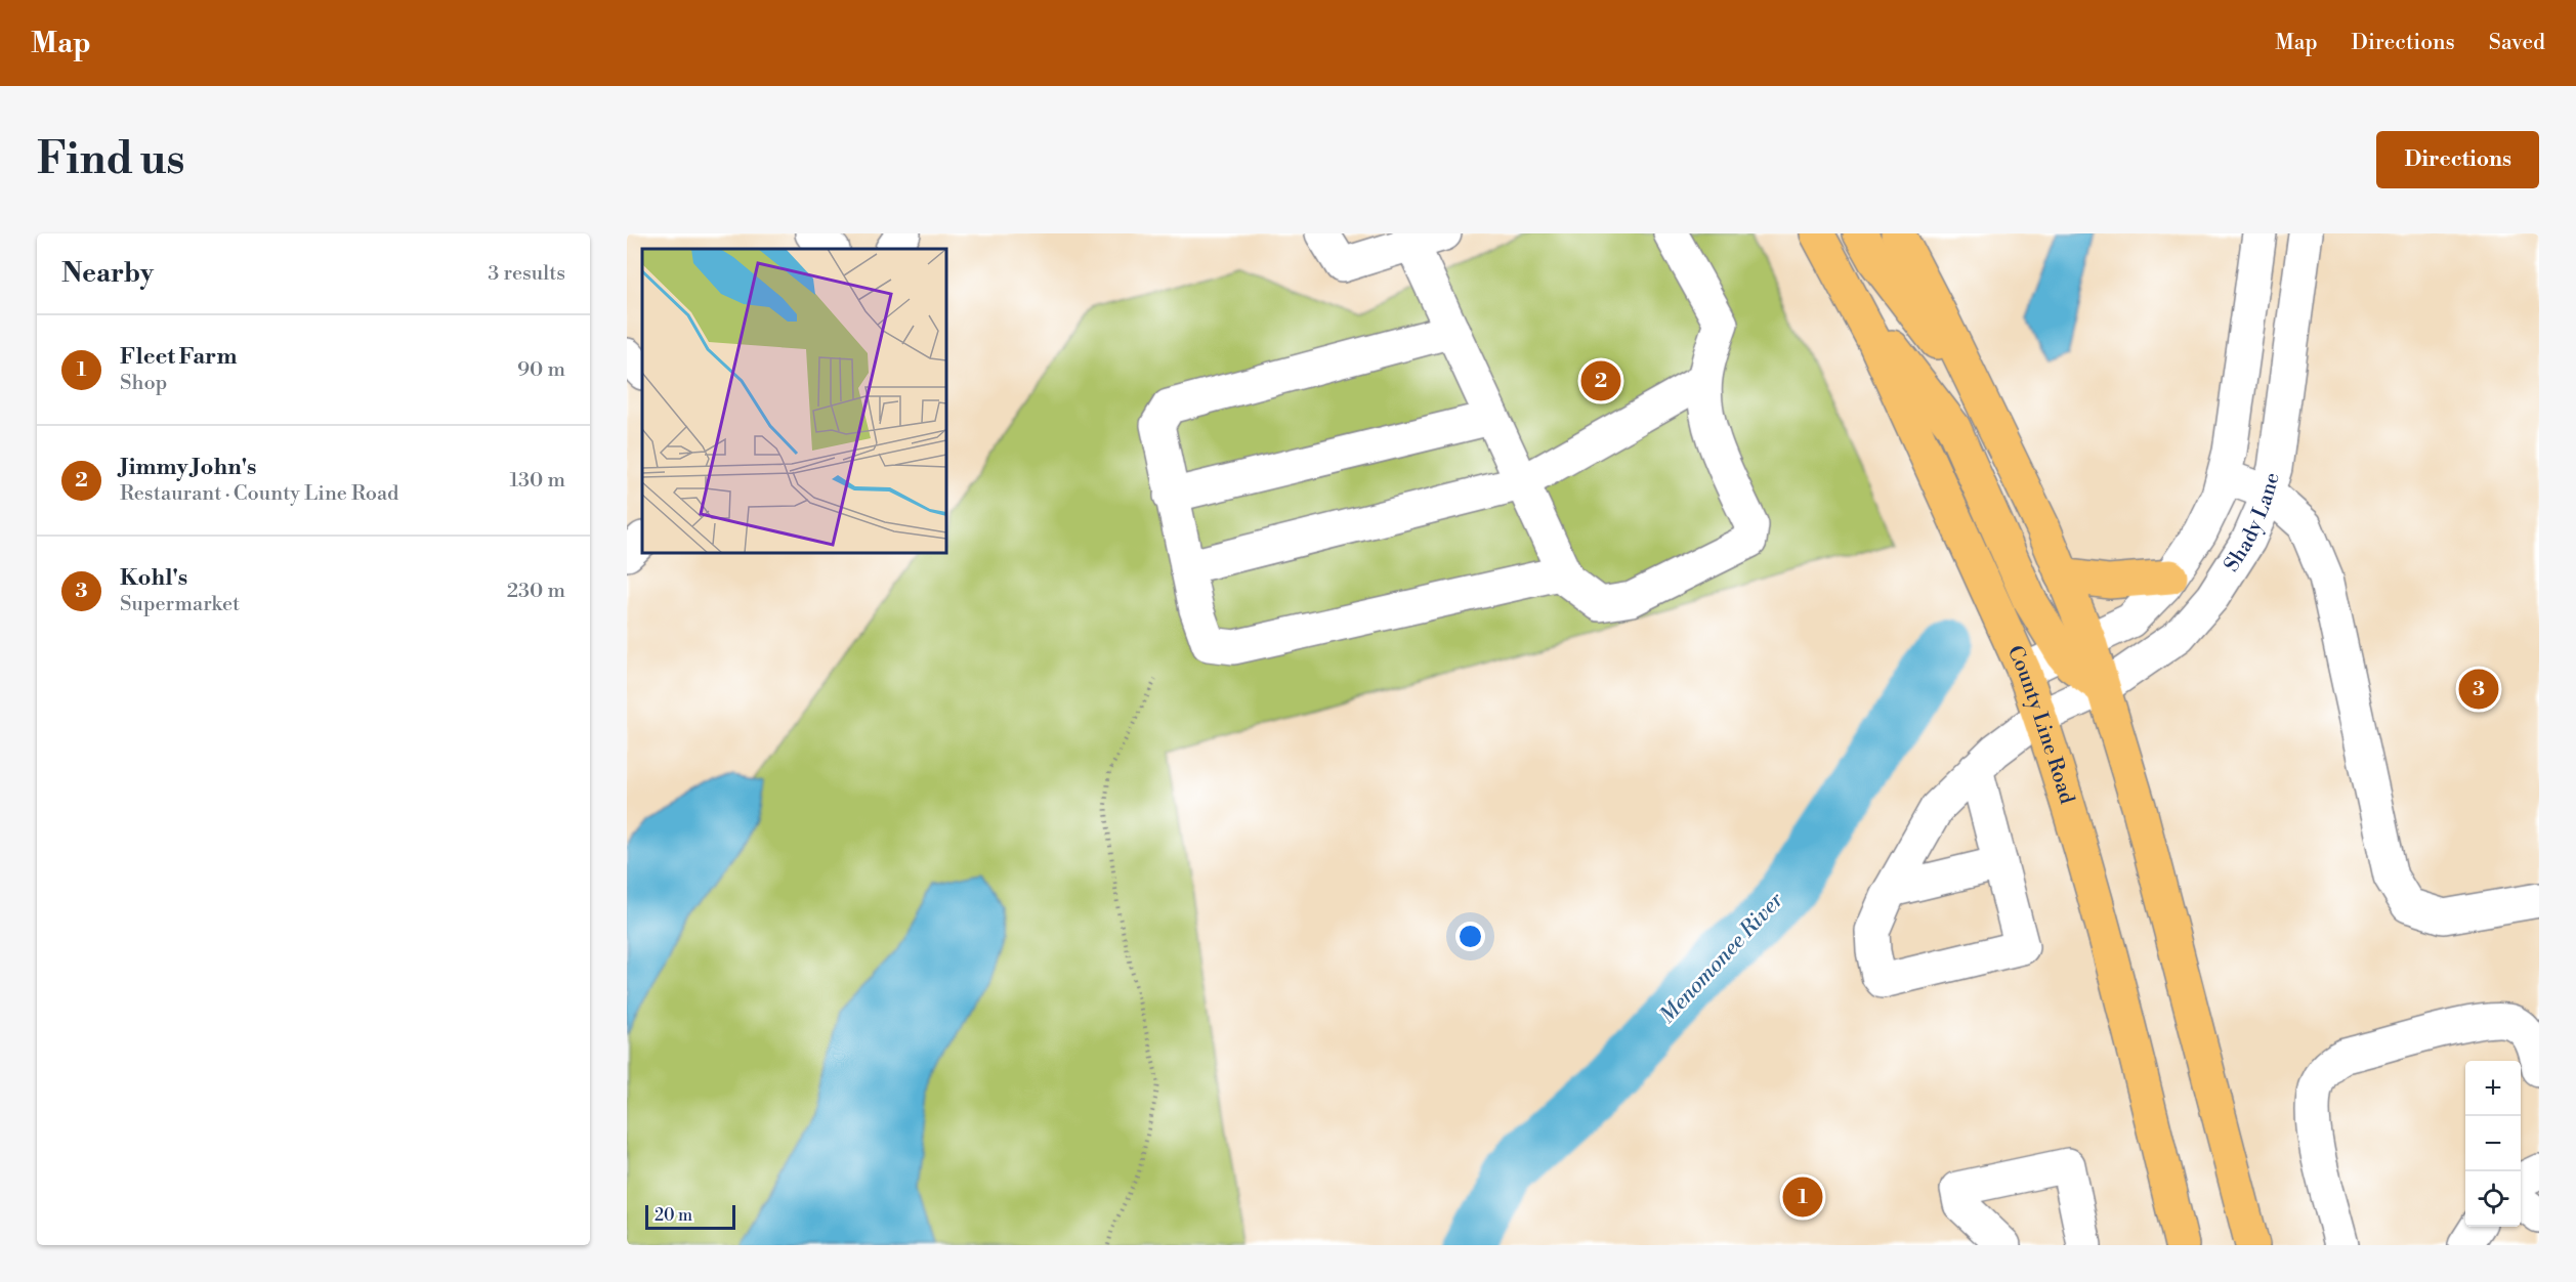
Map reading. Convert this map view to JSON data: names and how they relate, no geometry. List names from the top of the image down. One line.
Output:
{"streets":{"main road":["County Line Road"],"street":["Shady Lane"]},"crossings":[["Shady Lane","County Line Road"]],"water":["Menomonee River"],"scale_bar":"20 m","page":{"header":"Map","nav":["Map","Directions","Saved"],"buttons":"Directions","title":"Find us","heading":["Nearby","3 results"],"list":[{"mark":"1","name":"Fleet Farm","note":"Shop","value":"90 m"},{"mark":"2","name":"Jimmy John's","note":"Restaurant · County Line Road","value":"130 m"},{"mark":"3","name":"Kohl's","note":"Supermarket","value":"230 m"}],"pins":["2","3","1"],"map_buttons":["+","−"],"scale":"20 m"}}
